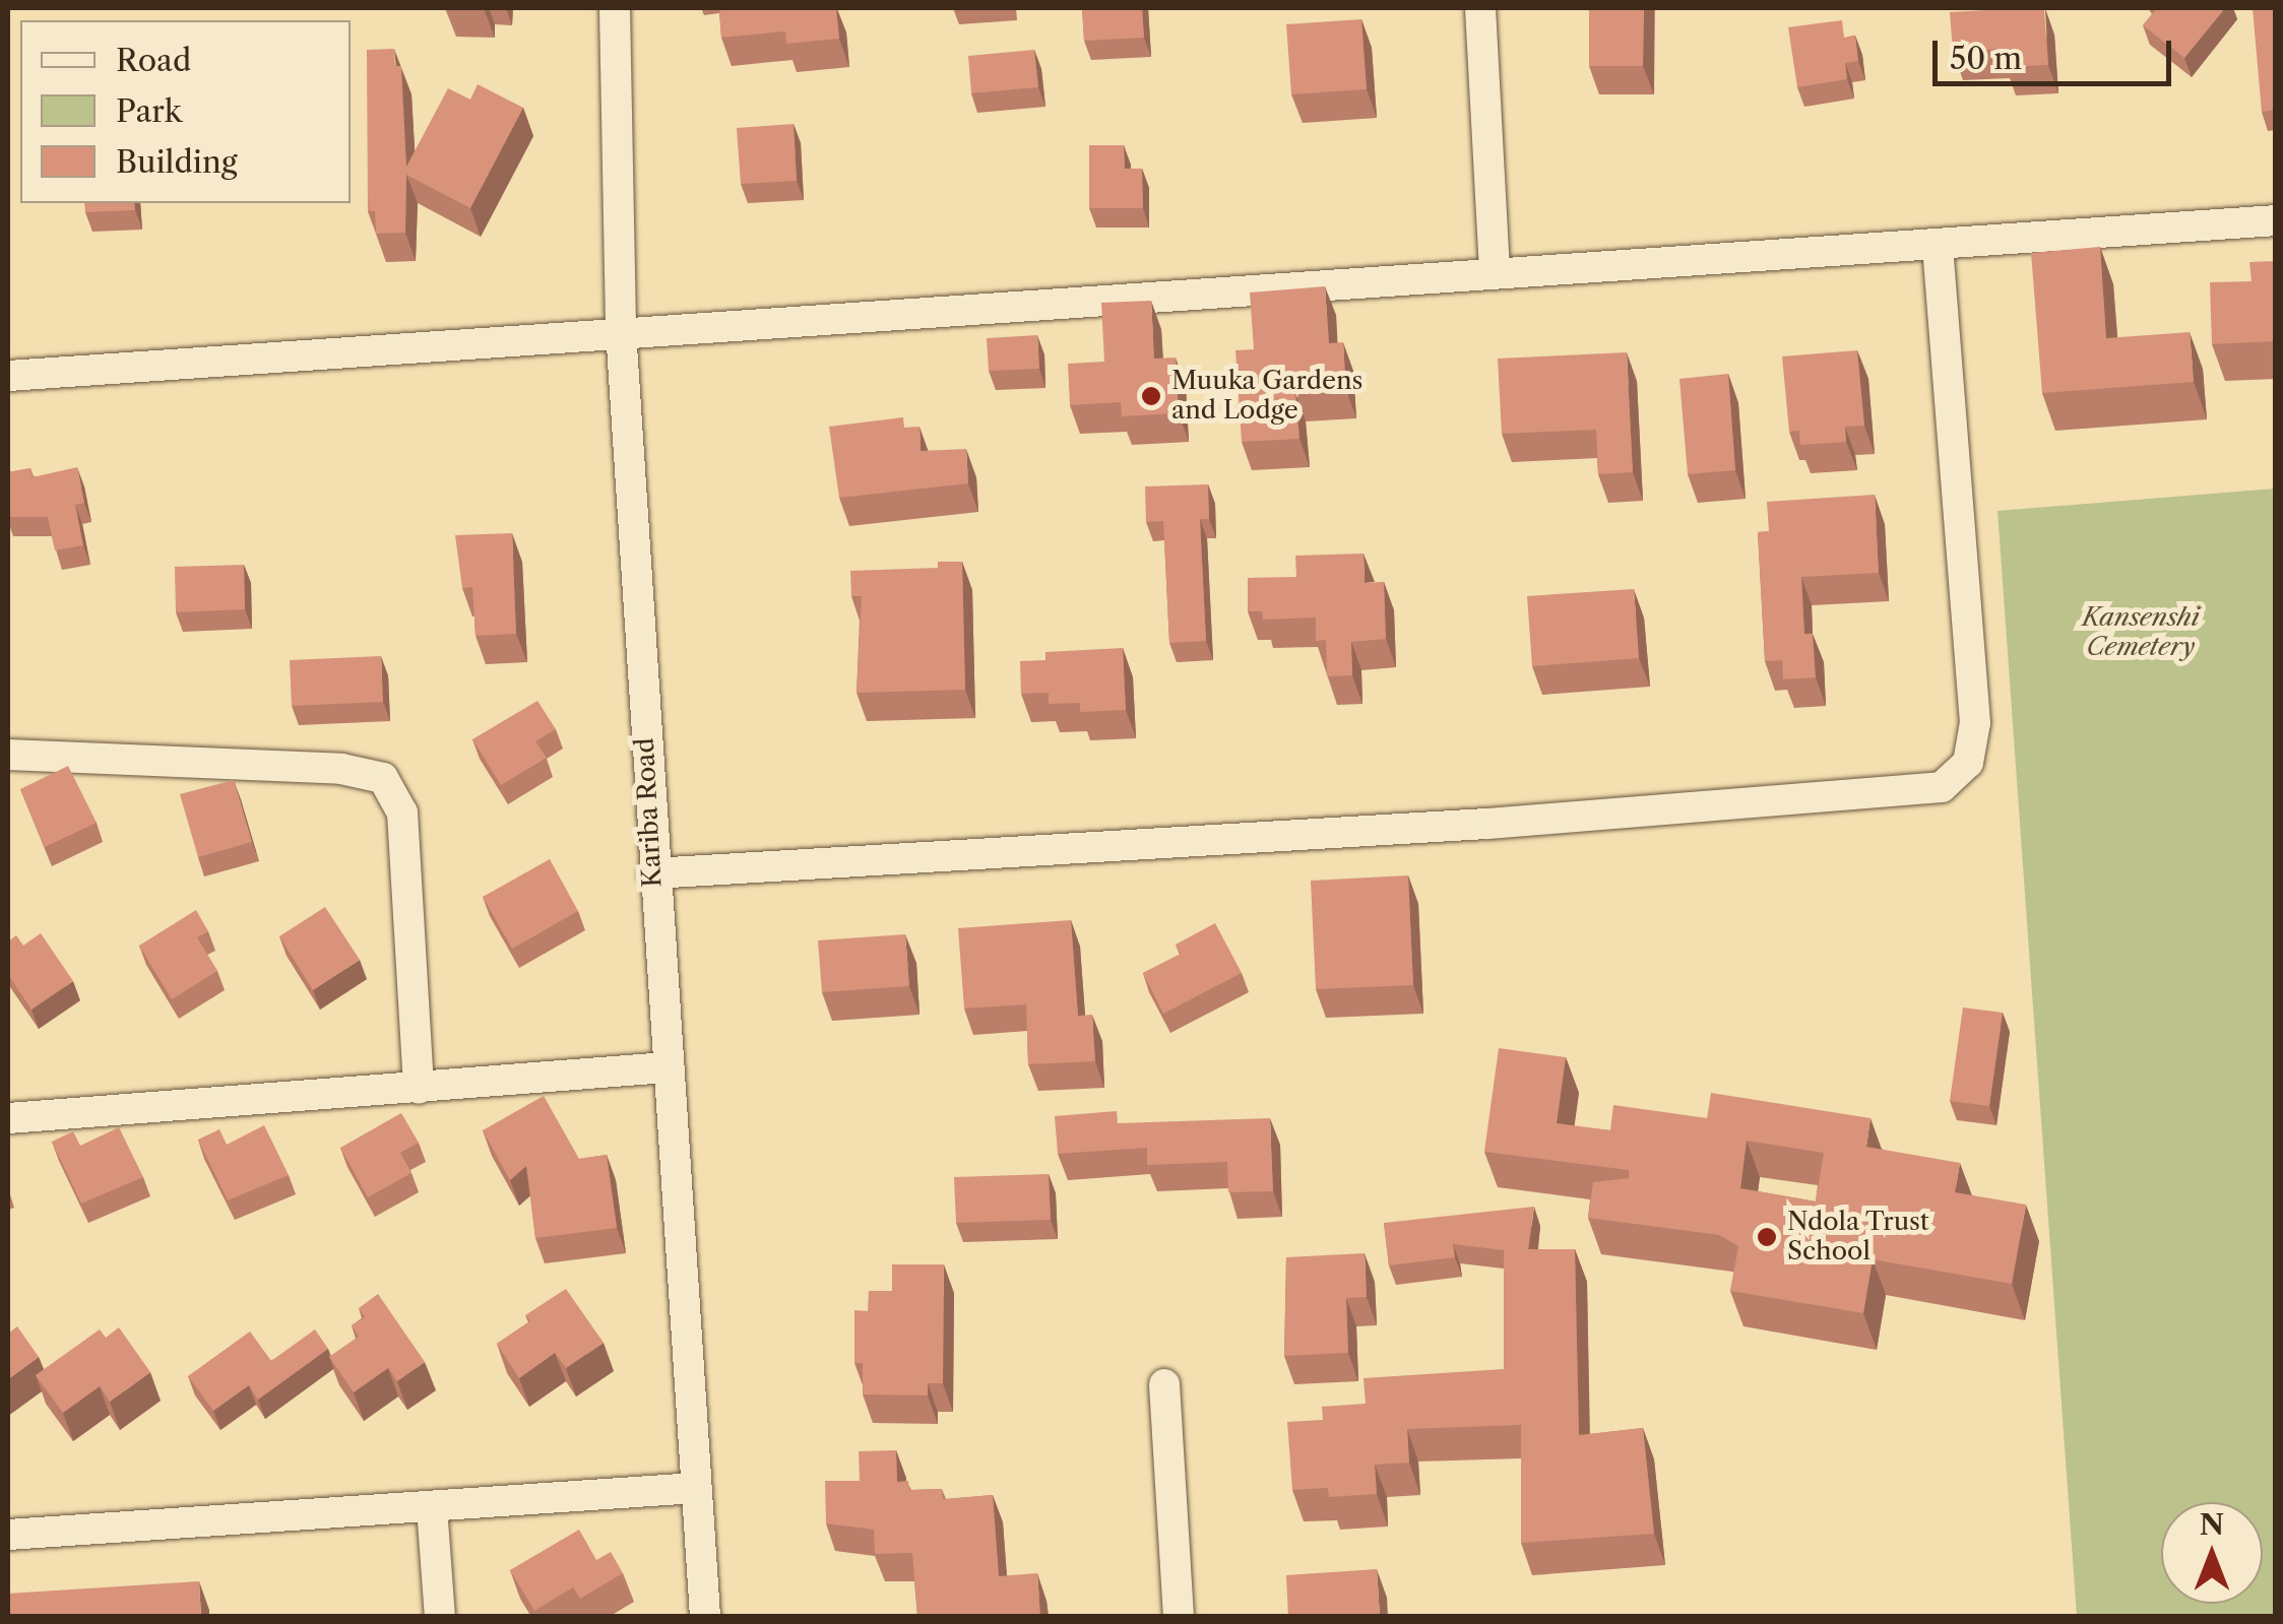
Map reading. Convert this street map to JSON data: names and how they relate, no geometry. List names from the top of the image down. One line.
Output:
{"streets":{"street":["Kariba Road"]},"parks":["Kansenshi Cemetery"],"places":["Muuka Gardens and Lodge","Ndola Trust School"],"legend":["Road","Park","Building"],"scale_bar":"50 m","north":"top"}
